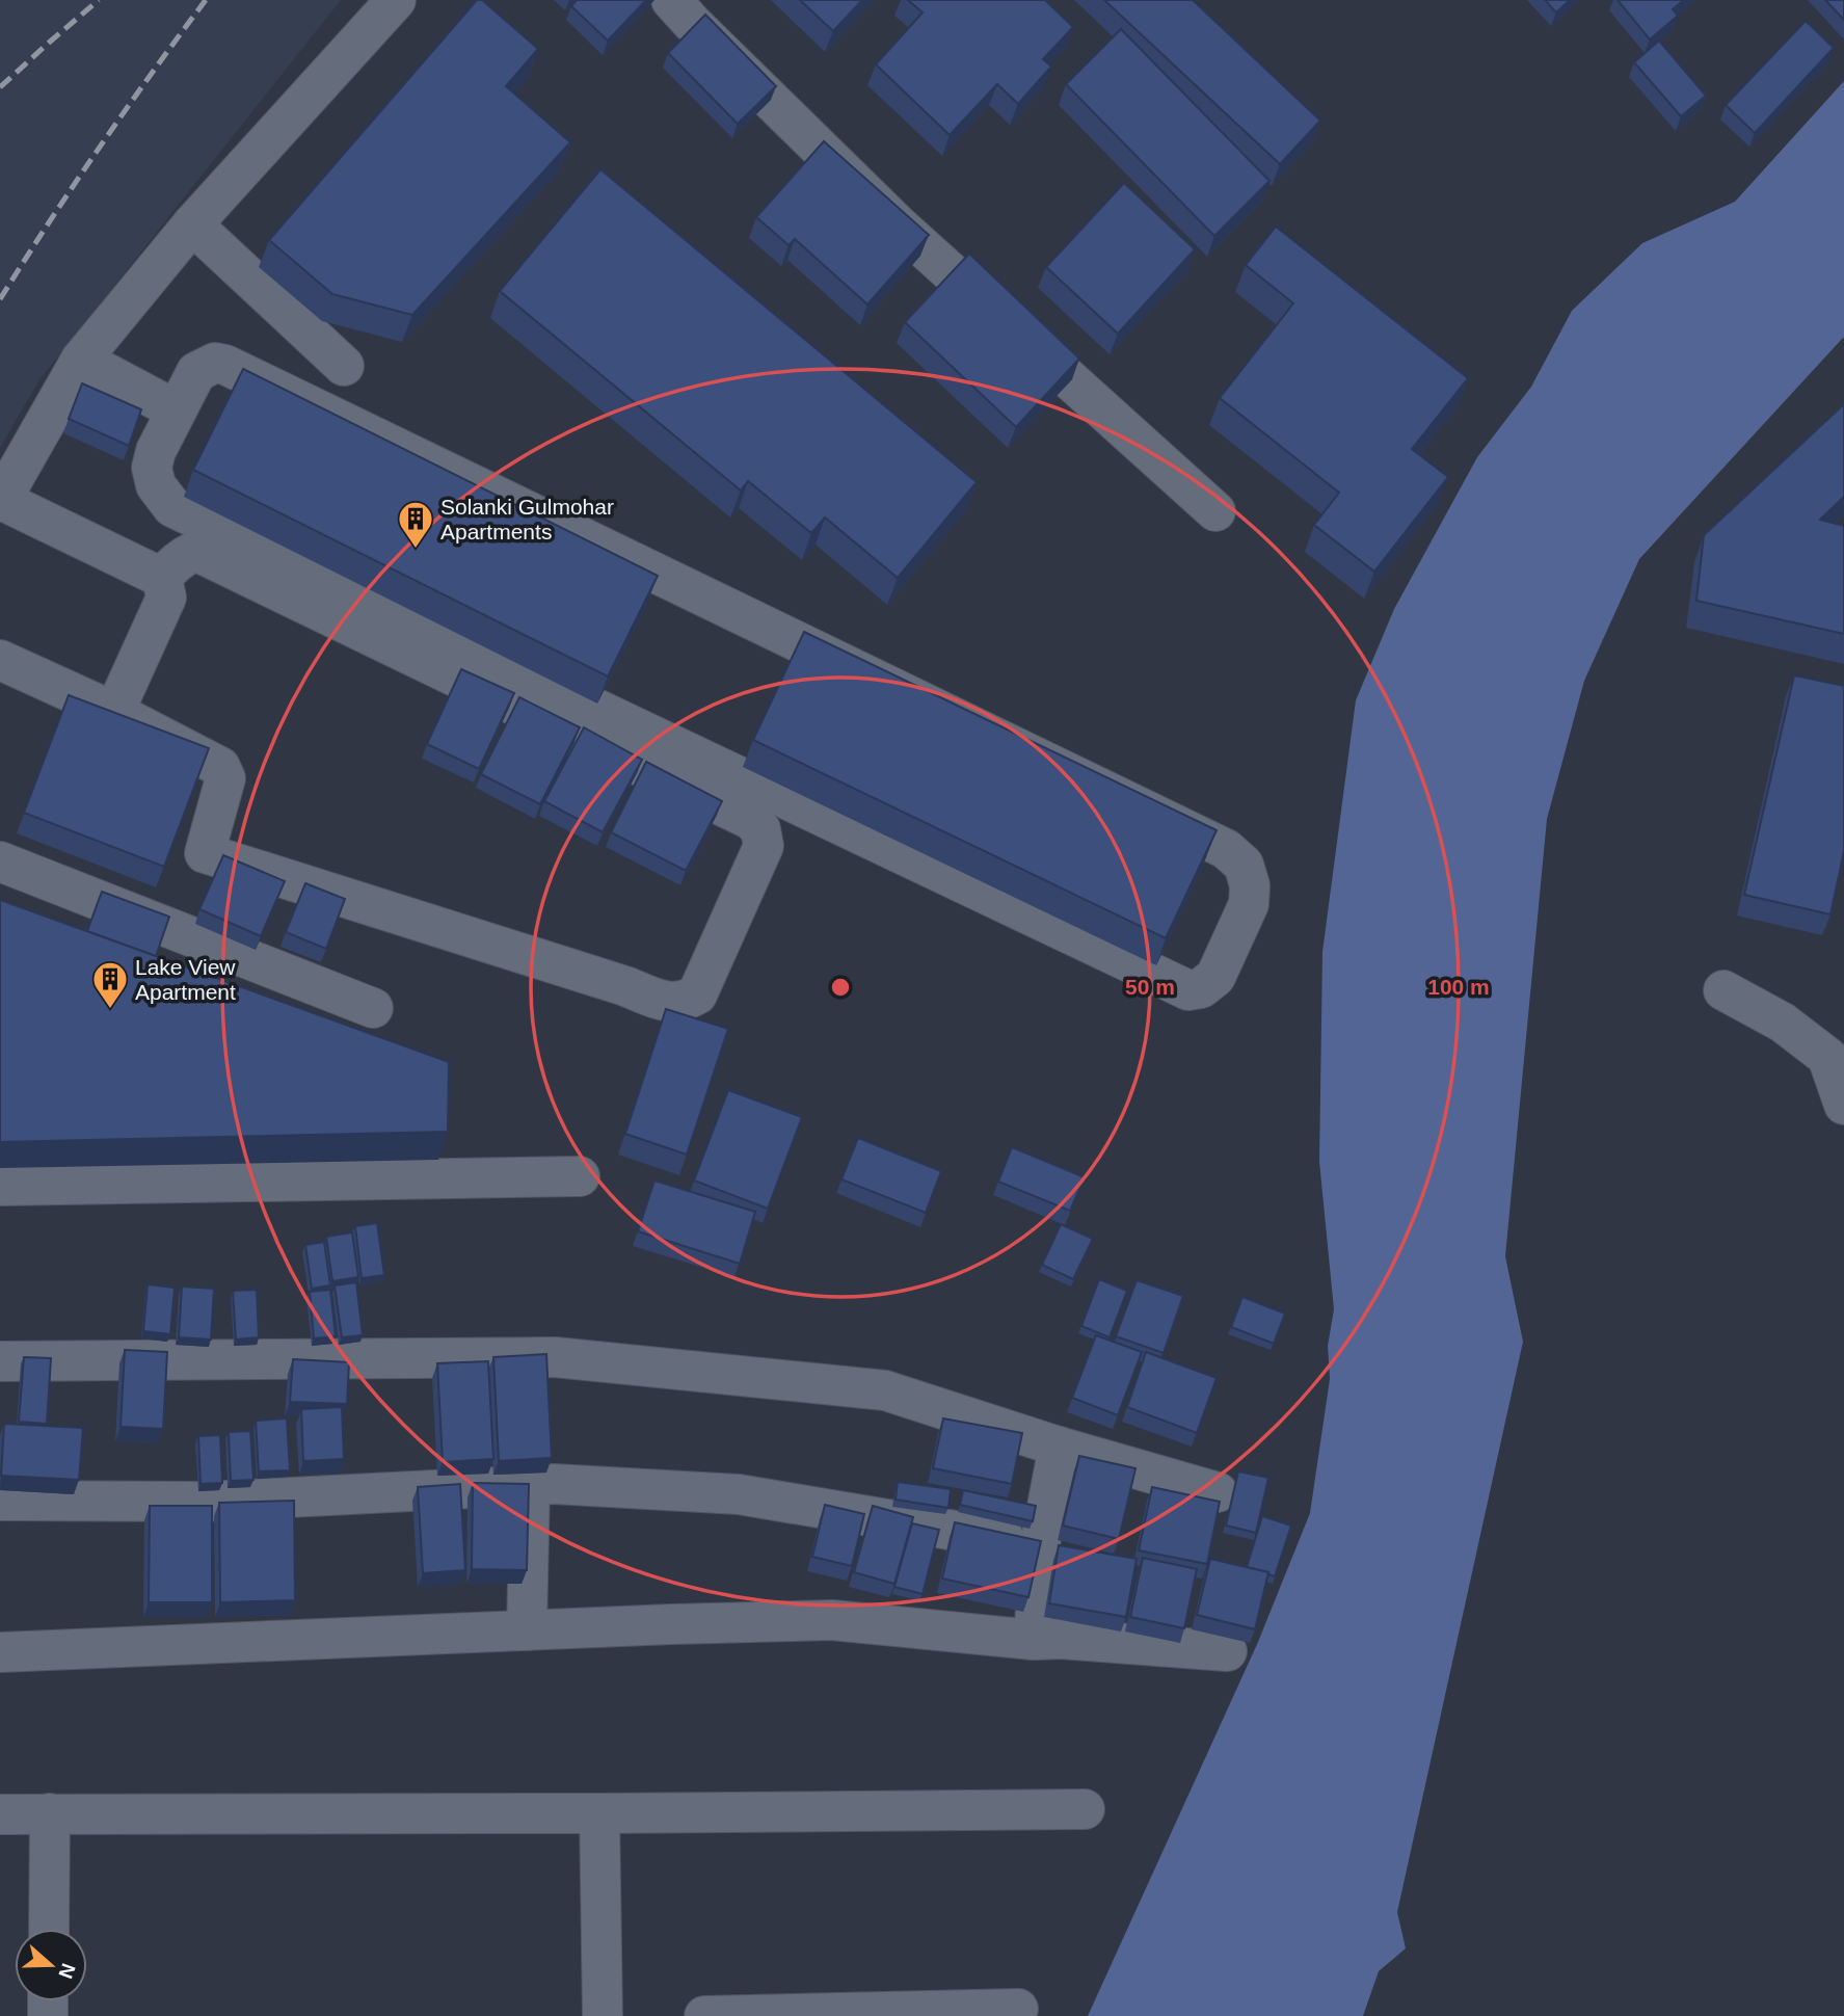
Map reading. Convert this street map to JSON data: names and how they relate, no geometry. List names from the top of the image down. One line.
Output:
{"places":{"building":["Solanki Gulmohar Apartments","Lake View Apartment"]},"north":"right","rings":["50 m","100 m"]}
